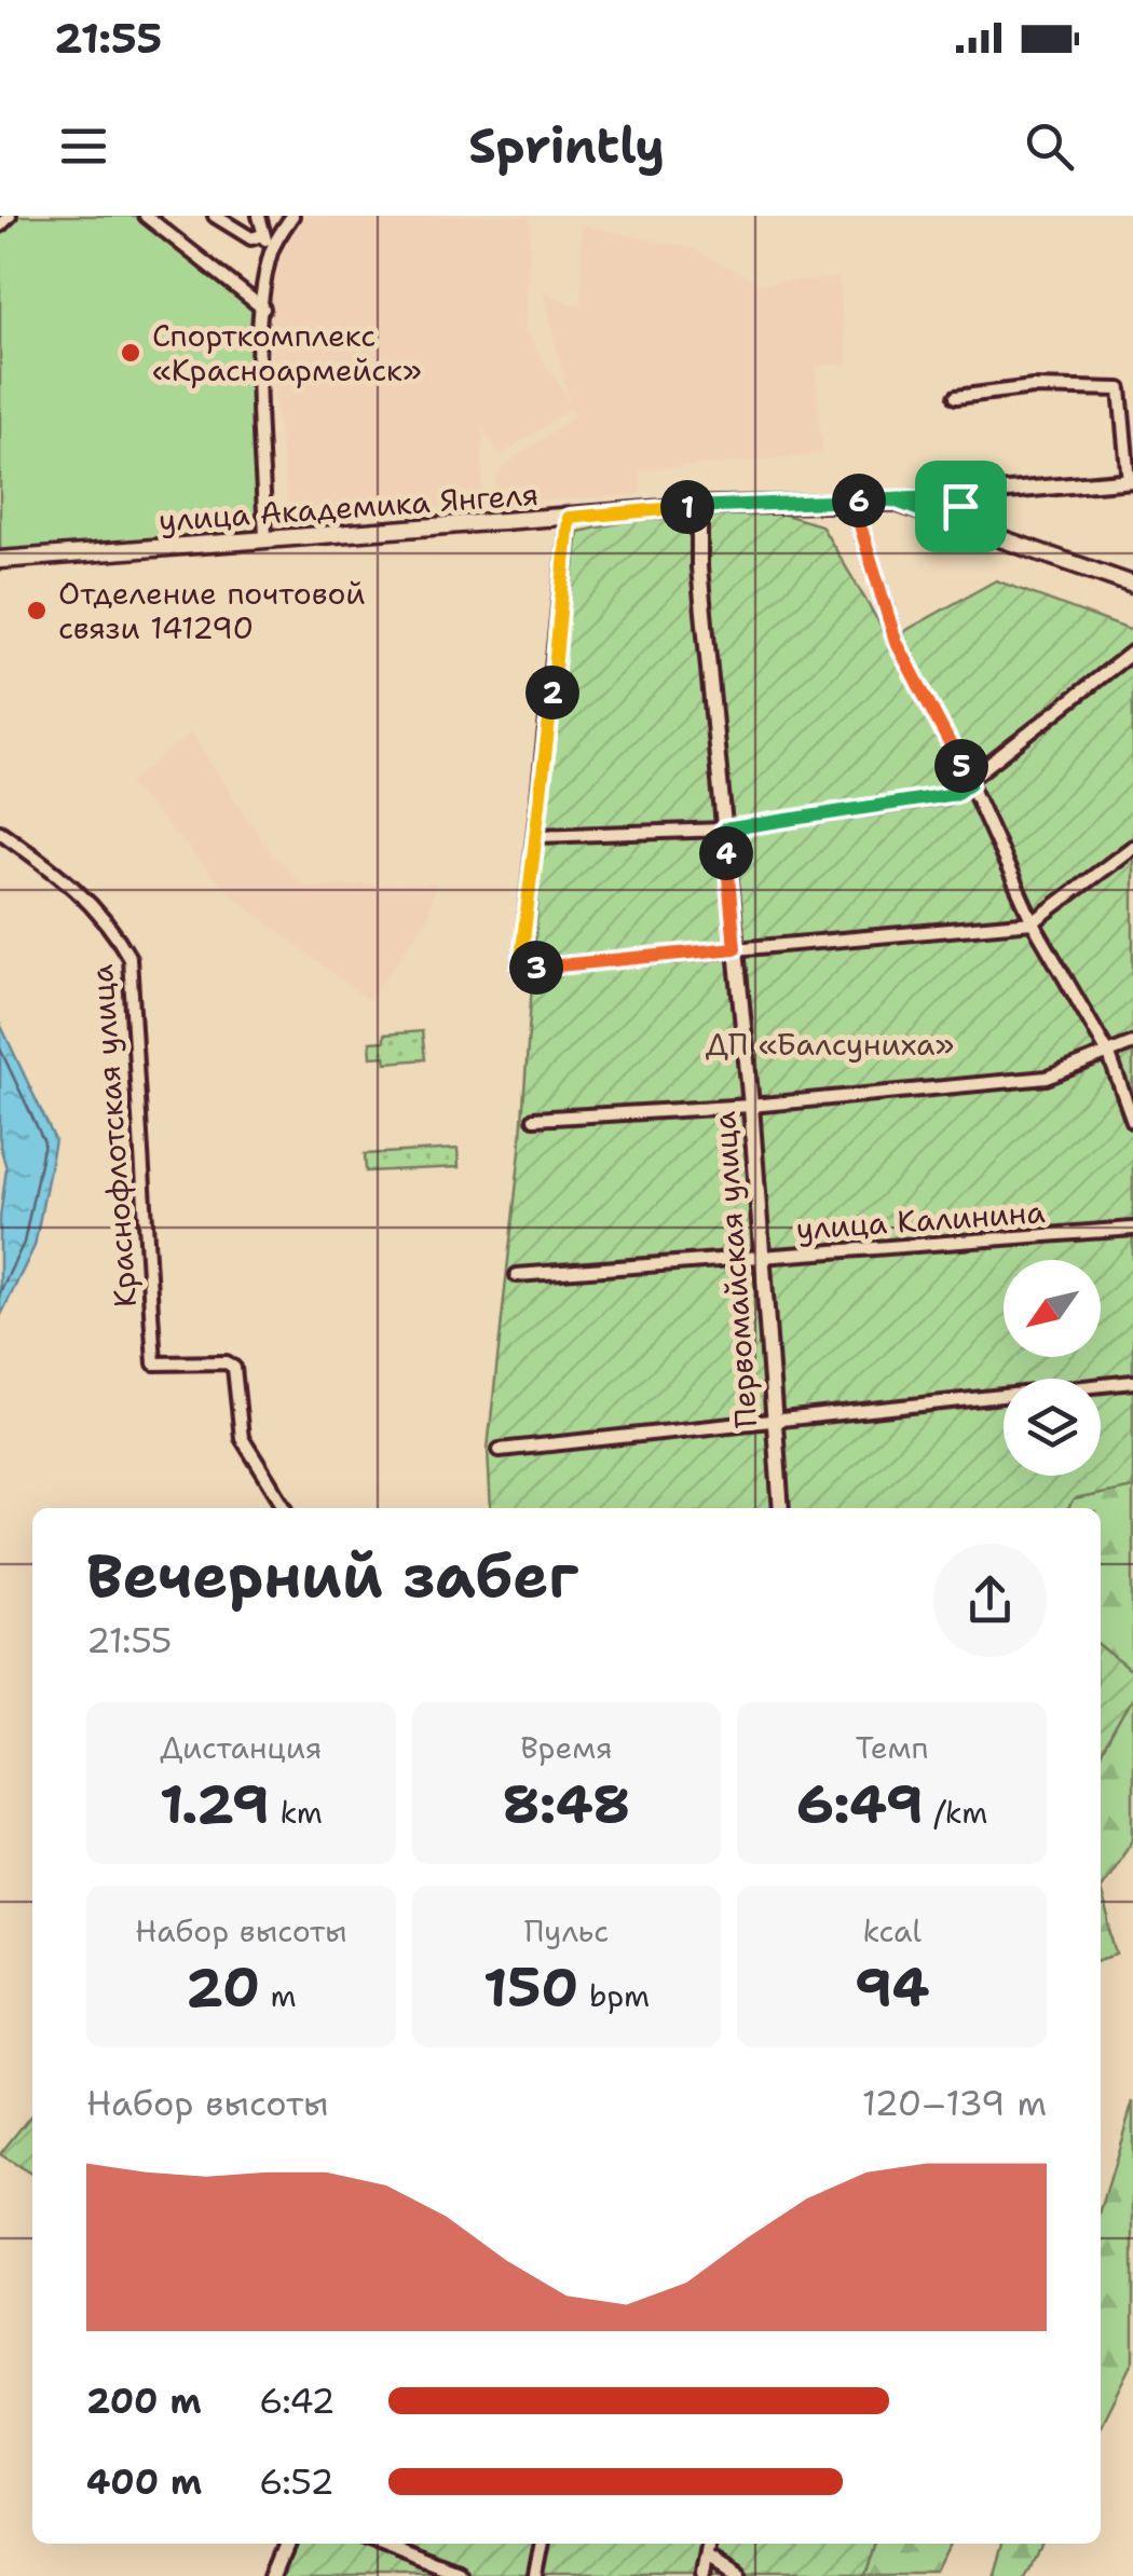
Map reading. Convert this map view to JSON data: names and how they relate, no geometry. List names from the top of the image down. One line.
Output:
{"streets":{"main road":["улица Академика Янгеля"],"street":["Краснофлотская улица","улица Калинина","Первомайская улица"]},"crossings":[["улица Академика Янгеля","Первомайская улица"],["улица Калинина","Первомайская улица"]],"parks":["ДП «Балсуниха»"],"places":["Спорткомплекс «Красноармейск»","Отделение почтовой связи 141290"],"north":"bottom left","page":{"status":"21:55","header":"Sprintly","pins":["6","1","2","5","4","3"],"heading":["Вечерний забег","21:55"],"stats":[["Дистанция","1.29 km"],["Время","8:48"],["Темп","6:49 /km"],["Набор высоты","20 m"],["Пульс","150 bpm"],["kcal","94"]],"chart":["Набор высоты","120–139 m"],"list":[{"name":"200 m","note":"6:42"},{"name":"400 m","note":"6:52"}]}}
